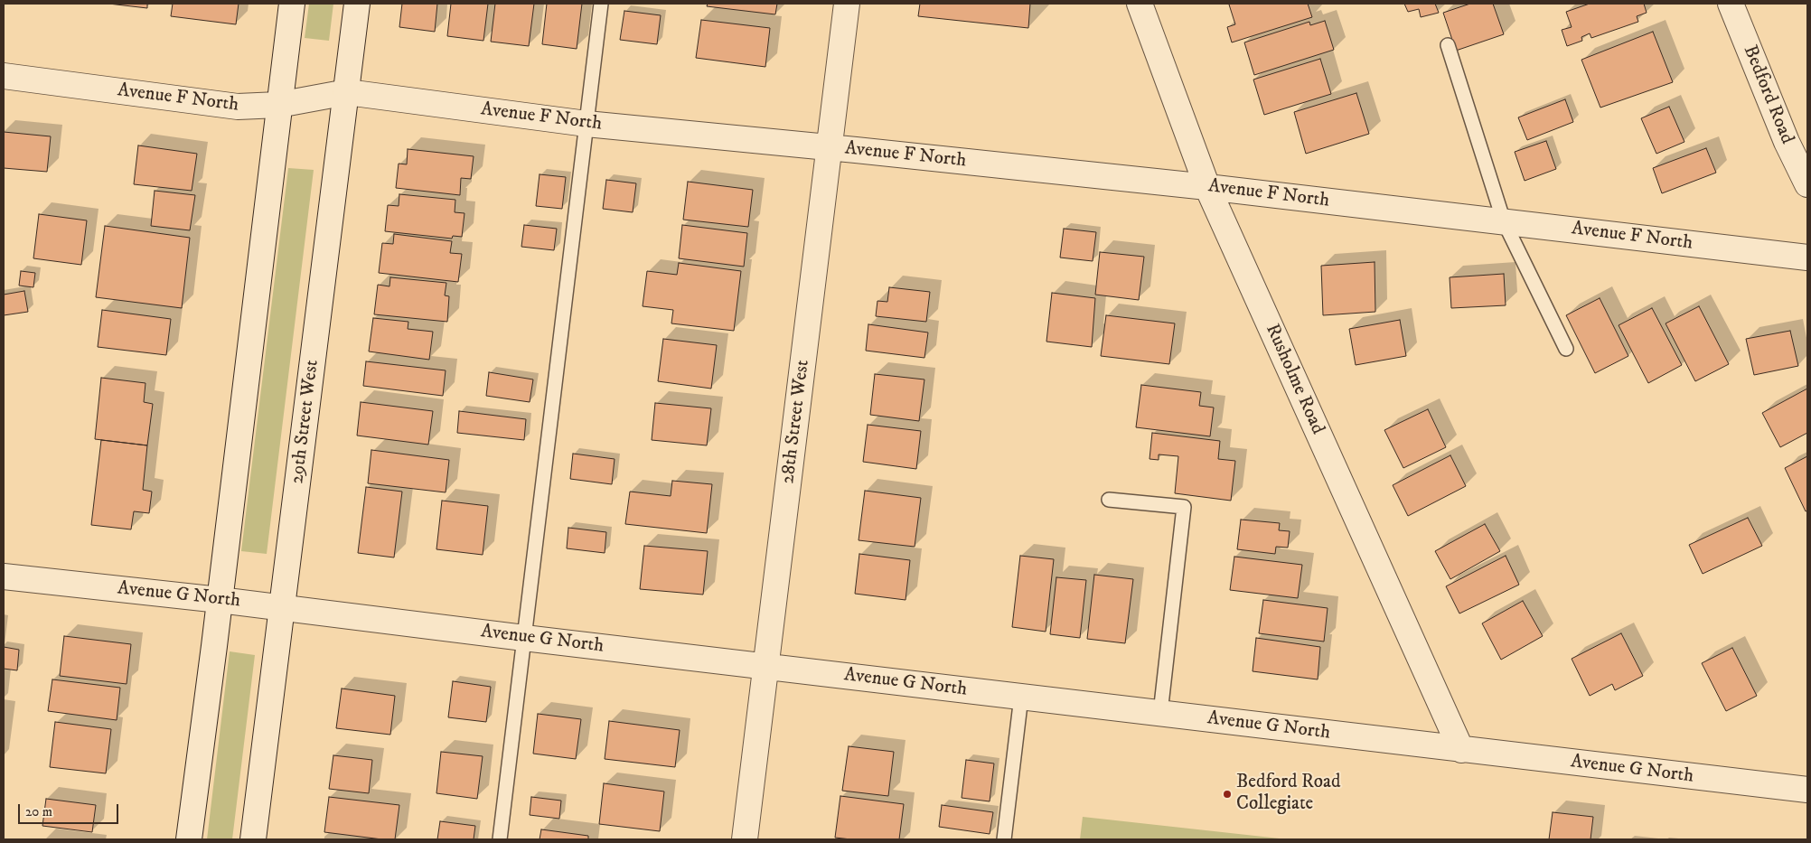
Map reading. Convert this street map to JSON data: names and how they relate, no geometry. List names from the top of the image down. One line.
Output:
{"streets":{"street":["Bedford Road","Avenue F North","Rusholme Road","29th Street West","28th Street West","Avenue G North"]},"crossings":[["Avenue F North","Rusholme Road"],["Avenue F North","29th Street West"],["Avenue F North","28th Street West"],["Rusholme Road","Avenue G North"],["29th Street West","Avenue G North"],["28th Street West","Avenue G North"]],"places":["Bedford Road Collegiate"],"scale_bar":"20 m"}
